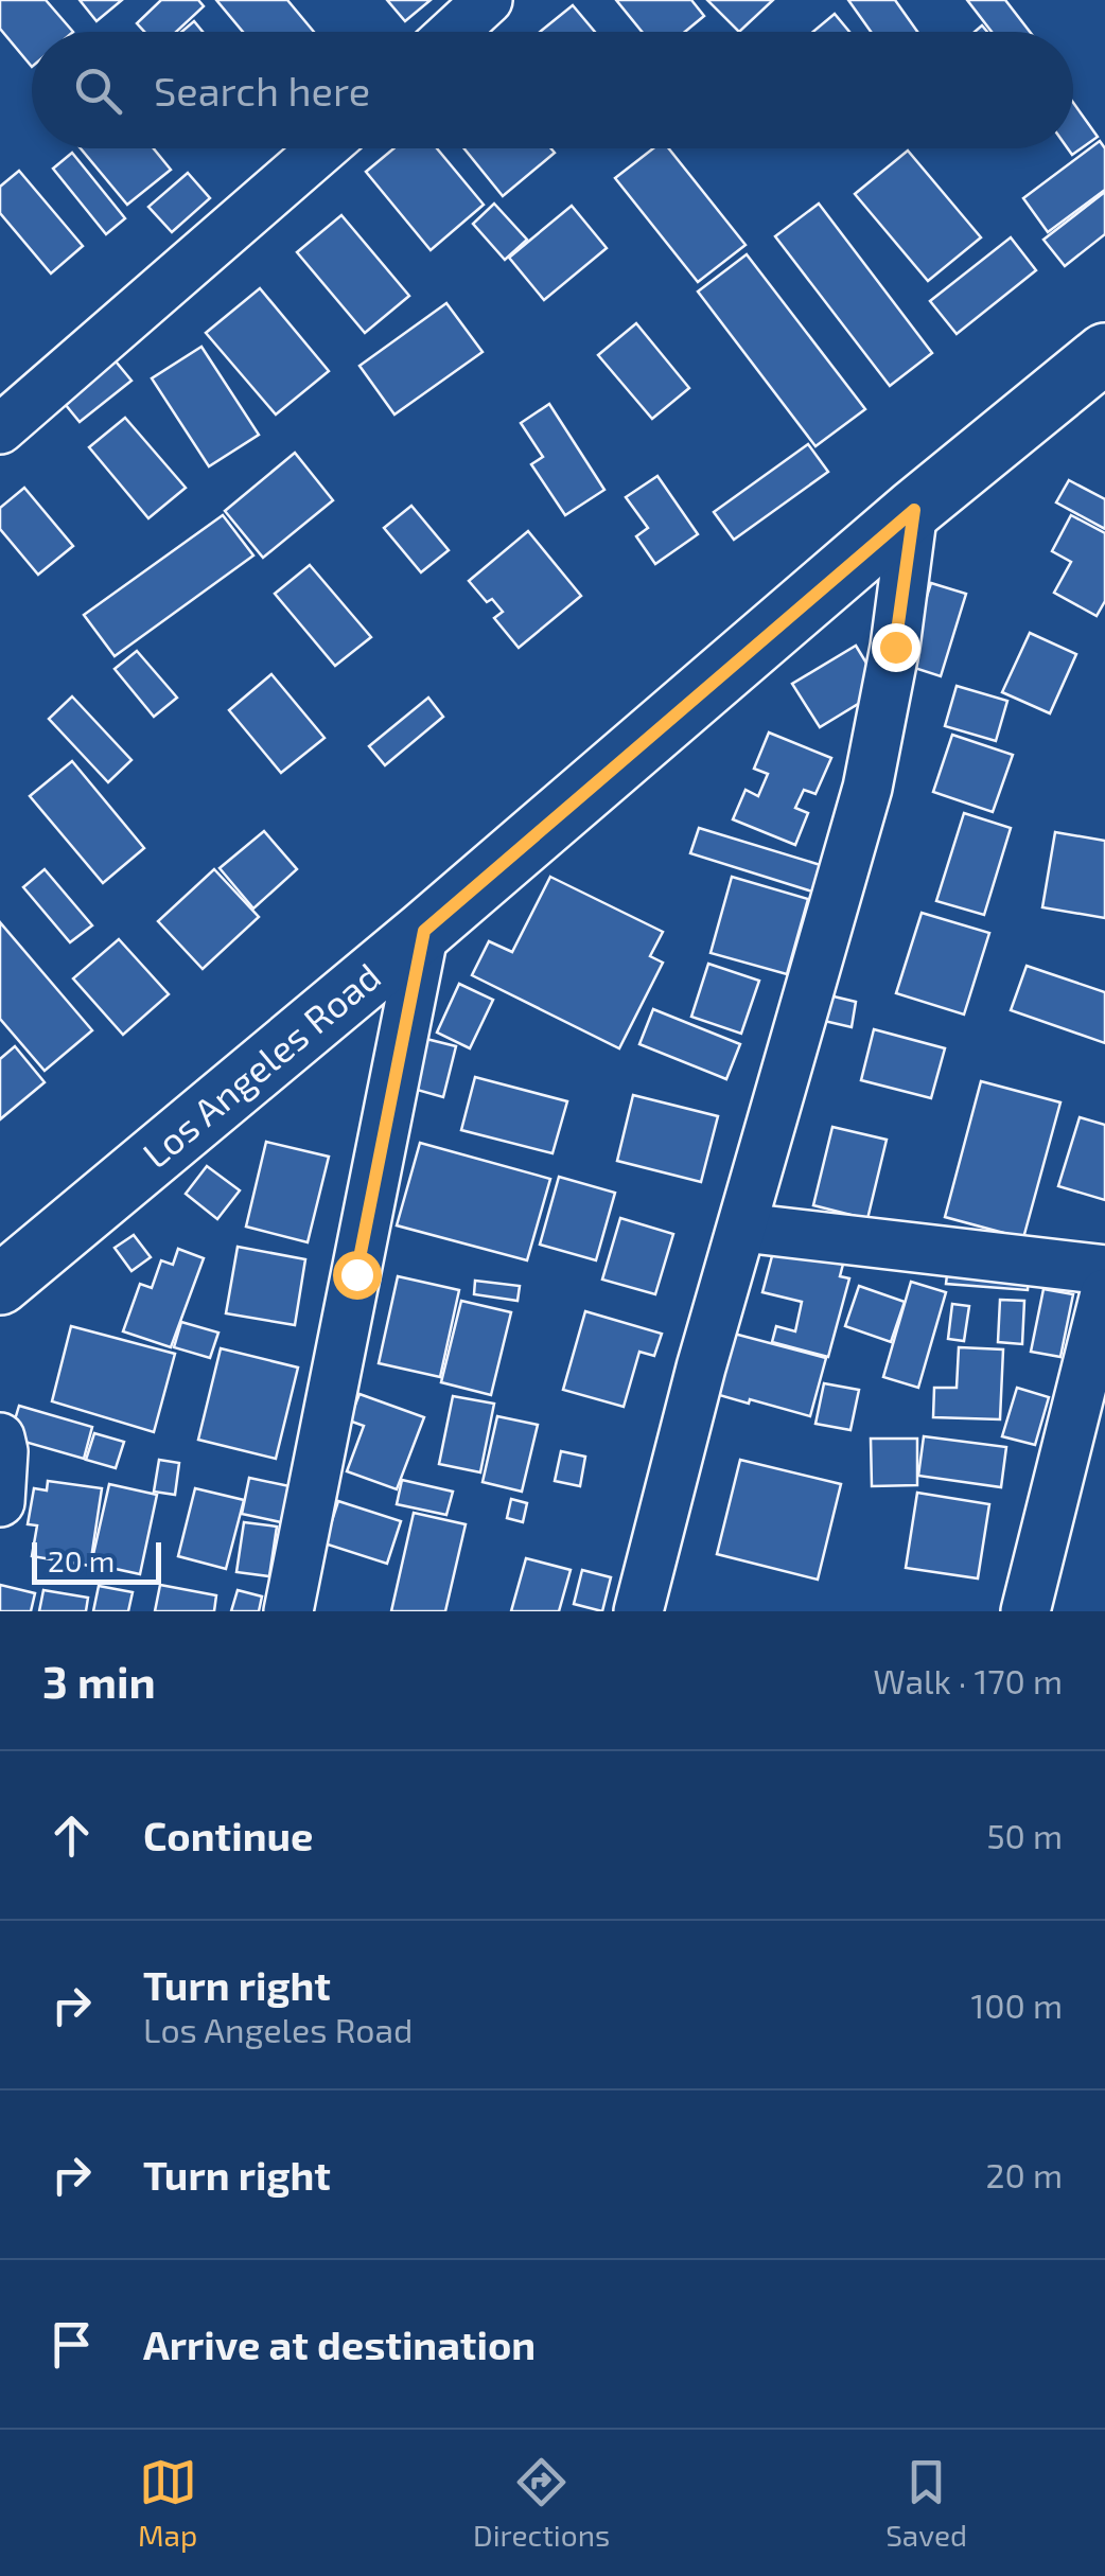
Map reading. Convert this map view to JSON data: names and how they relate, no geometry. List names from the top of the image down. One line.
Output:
{"streets":{"main road":["Los Angeles Road"]},"scale_bar":"20 m","page":{"search":"Search here","scale":"20 m","heading":["3 min","Walk · 170 m"],"list":[["Continue","50 m"],["Turn right","Los Angeles Road","100 m"],["Turn right","20 m"],"Arrive at destination"],"nav":["Map","Directions","Saved"]}}
